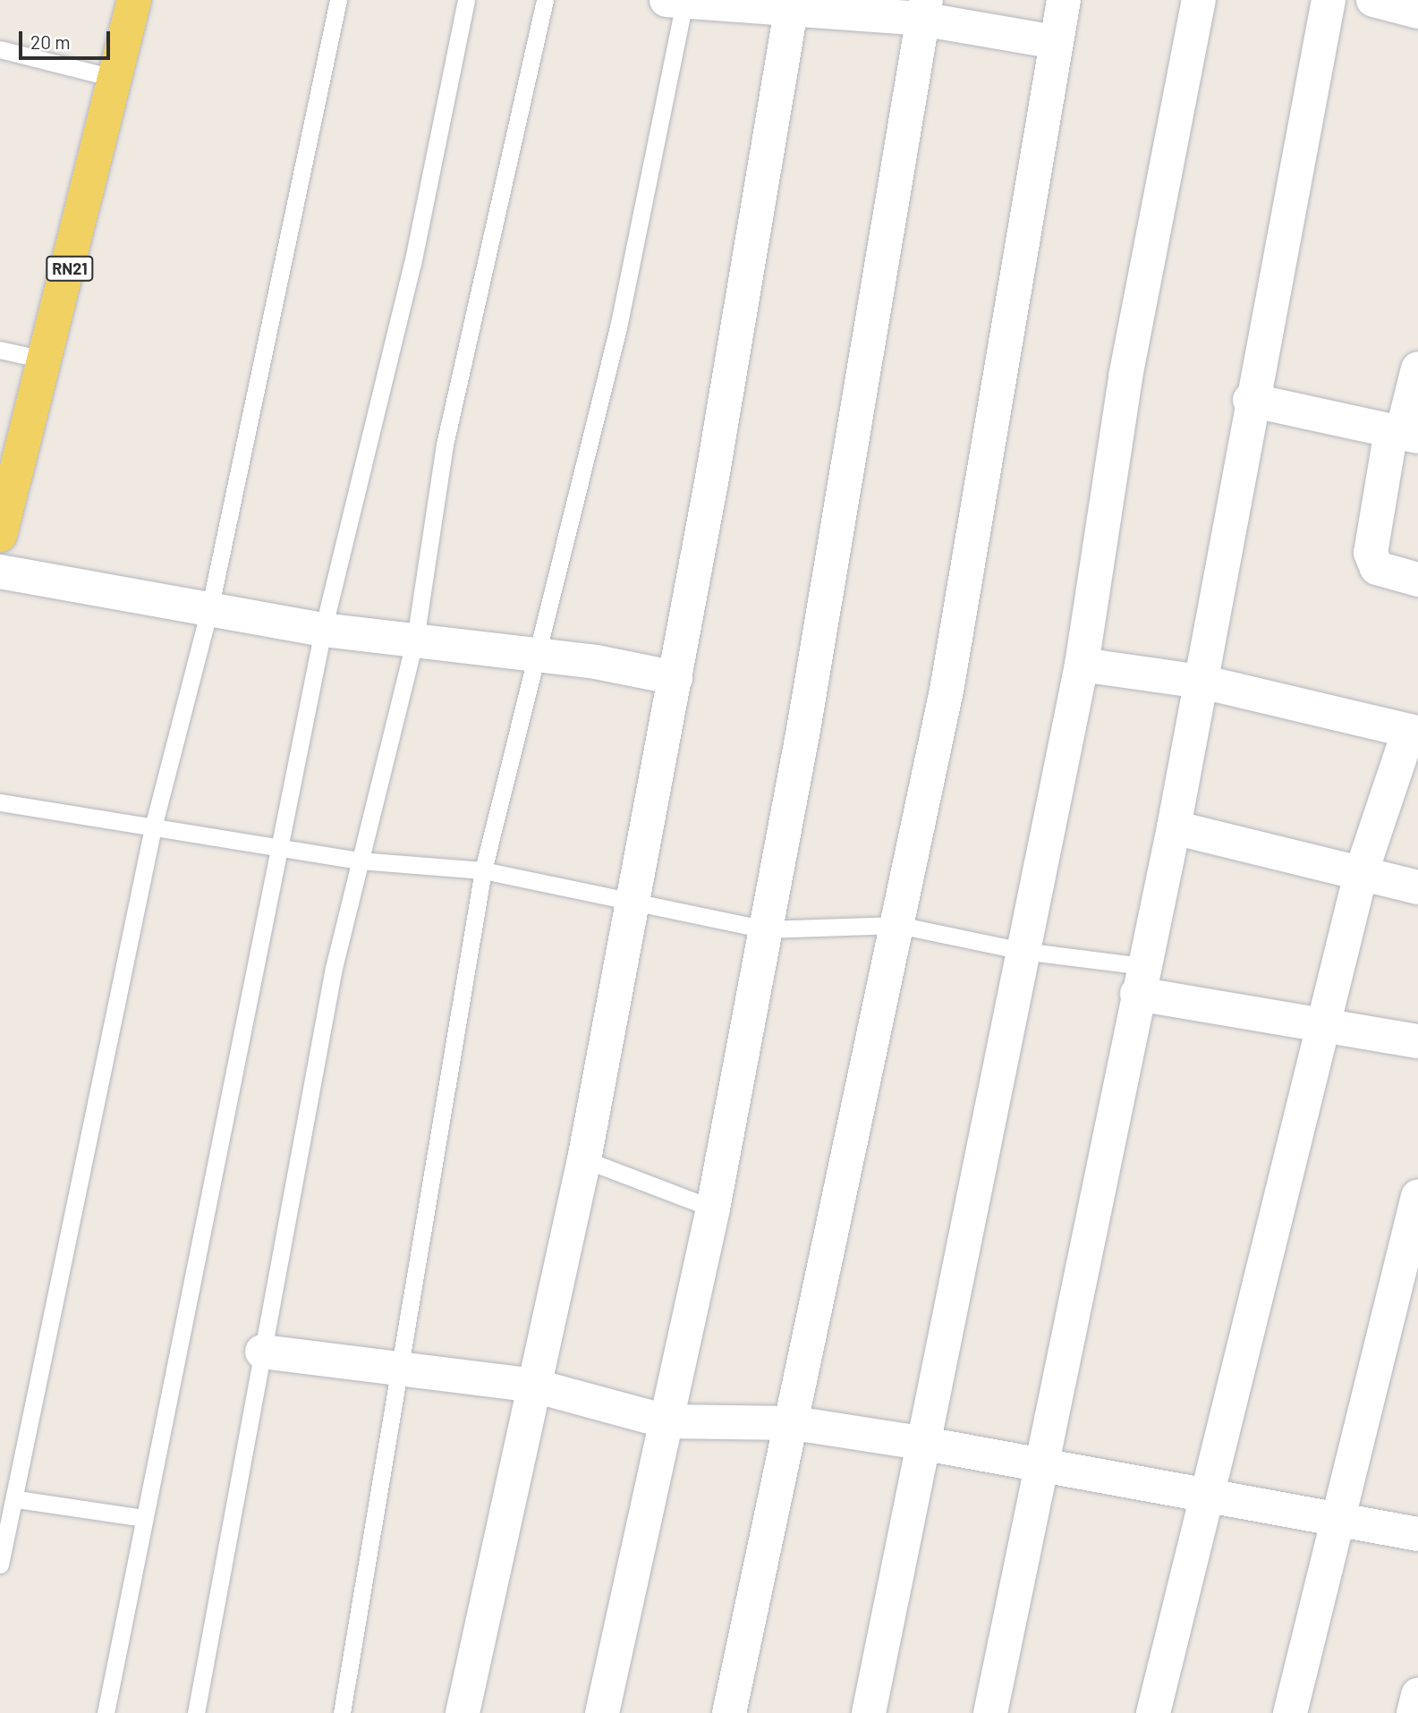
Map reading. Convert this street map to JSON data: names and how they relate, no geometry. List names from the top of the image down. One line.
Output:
{"streets":{"main road":["RN21"]},"scale_bar":"20 m"}
